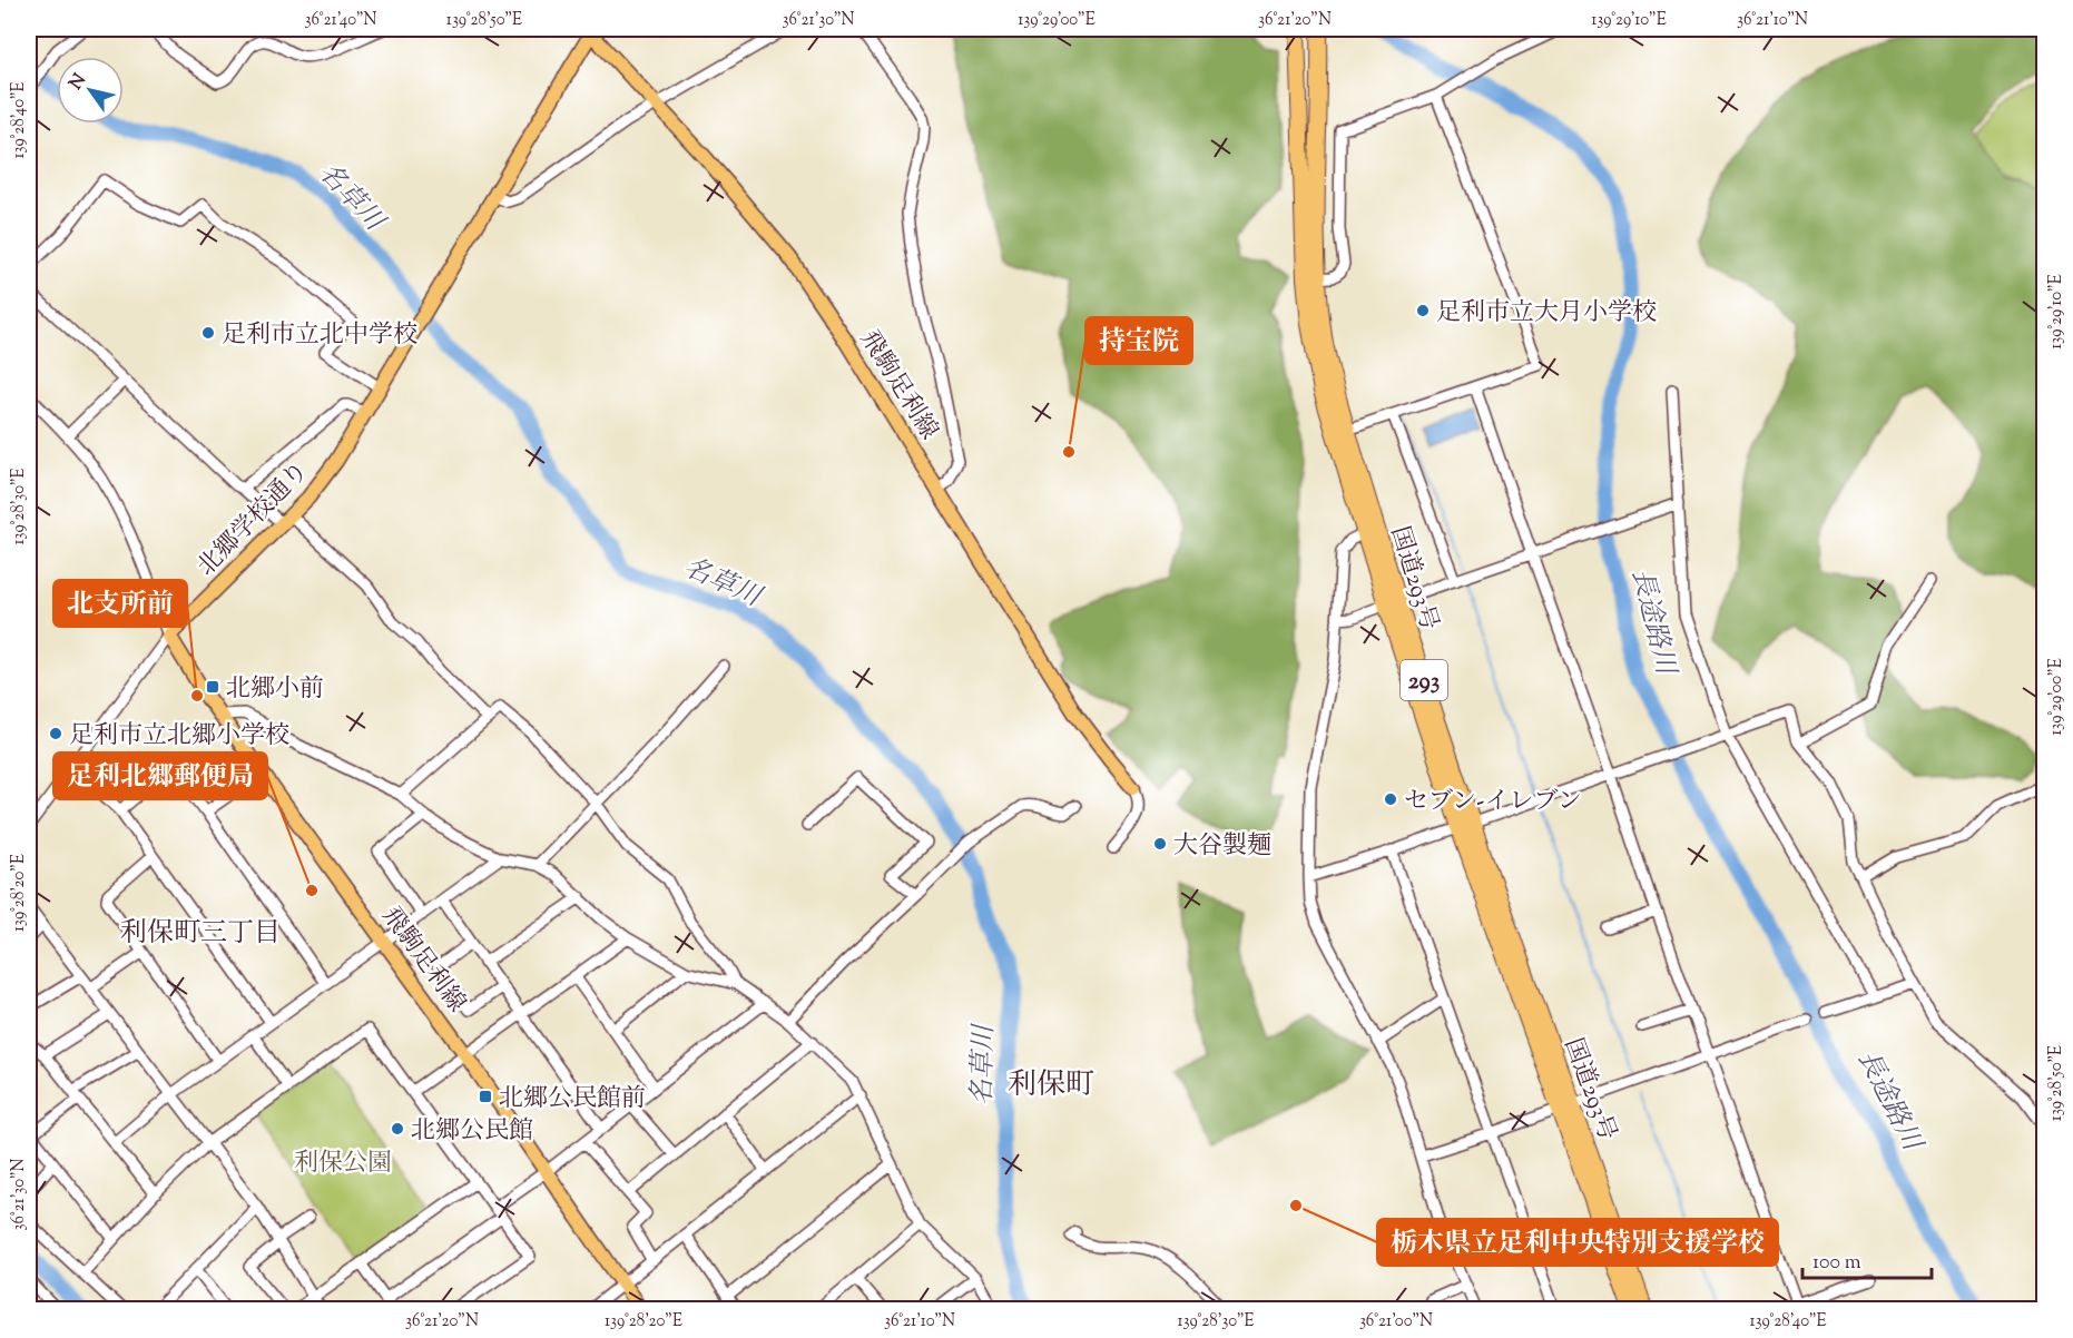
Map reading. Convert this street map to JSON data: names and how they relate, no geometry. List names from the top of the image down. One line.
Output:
{"streets":{"highway":["国道293号","293"],"main road":["飛駒足利線","北郷学校通り"]},"crossings":[["飛駒足利線","北郷学校通り"]],"districts":["利保町三丁目","利保町"],"water":["名草川","長途路川"],"parks":["利保公園"],"places":{"other":["足利市立大月小学校","足利市立北中学校","持宝院","北支所前","足利市立北郷小学校","セブン-イレブン","大谷製麺","足利北郷郵便局","北郷公民館","栃木県立足利中央特別支援学校"],"transit":["北郷小前","北郷公民館前"]},"scale_bar":"100 m","north":"top left","coordinates":["36°21'40\"N","139°28'50\"E","36°21'30\"N","139°29'00\"E","36°21'20\"N","139°29'10\"E","36°21'10\"N","139°28'40\"E","139°28'30\"E","139°28'20\"E","36°21'00\"N"]}
